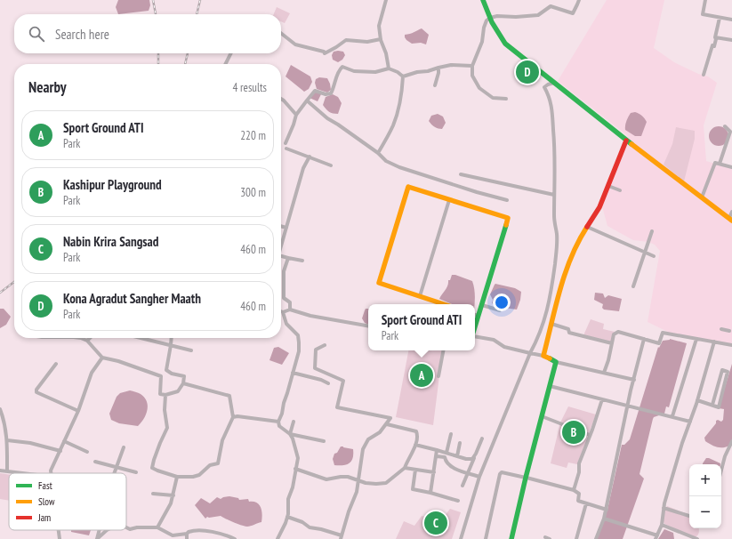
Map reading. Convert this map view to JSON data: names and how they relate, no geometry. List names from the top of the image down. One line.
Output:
{"legend":["Fast","Slow","Jam"],"page":{"search":"Search here","pins":["D","A","B","C"],"heading":["Nearby","4 results"],"list":[{"mark":"A","name":"Sport Ground ATI","note":"Park","value":"220 m"},{"mark":"B","name":"Kashipur Playground","note":"Park","value":"300 m"},{"mark":"C","name":"Nabin Krira Sangsad","note":"Park","value":"460 m"},{"mark":"D","name":"Kona Agradut Sangher Maath","note":"Park","value":"460 m"}],"popup":["Sport Ground ATI","Park"],"map_buttons":["+","−"]}}
